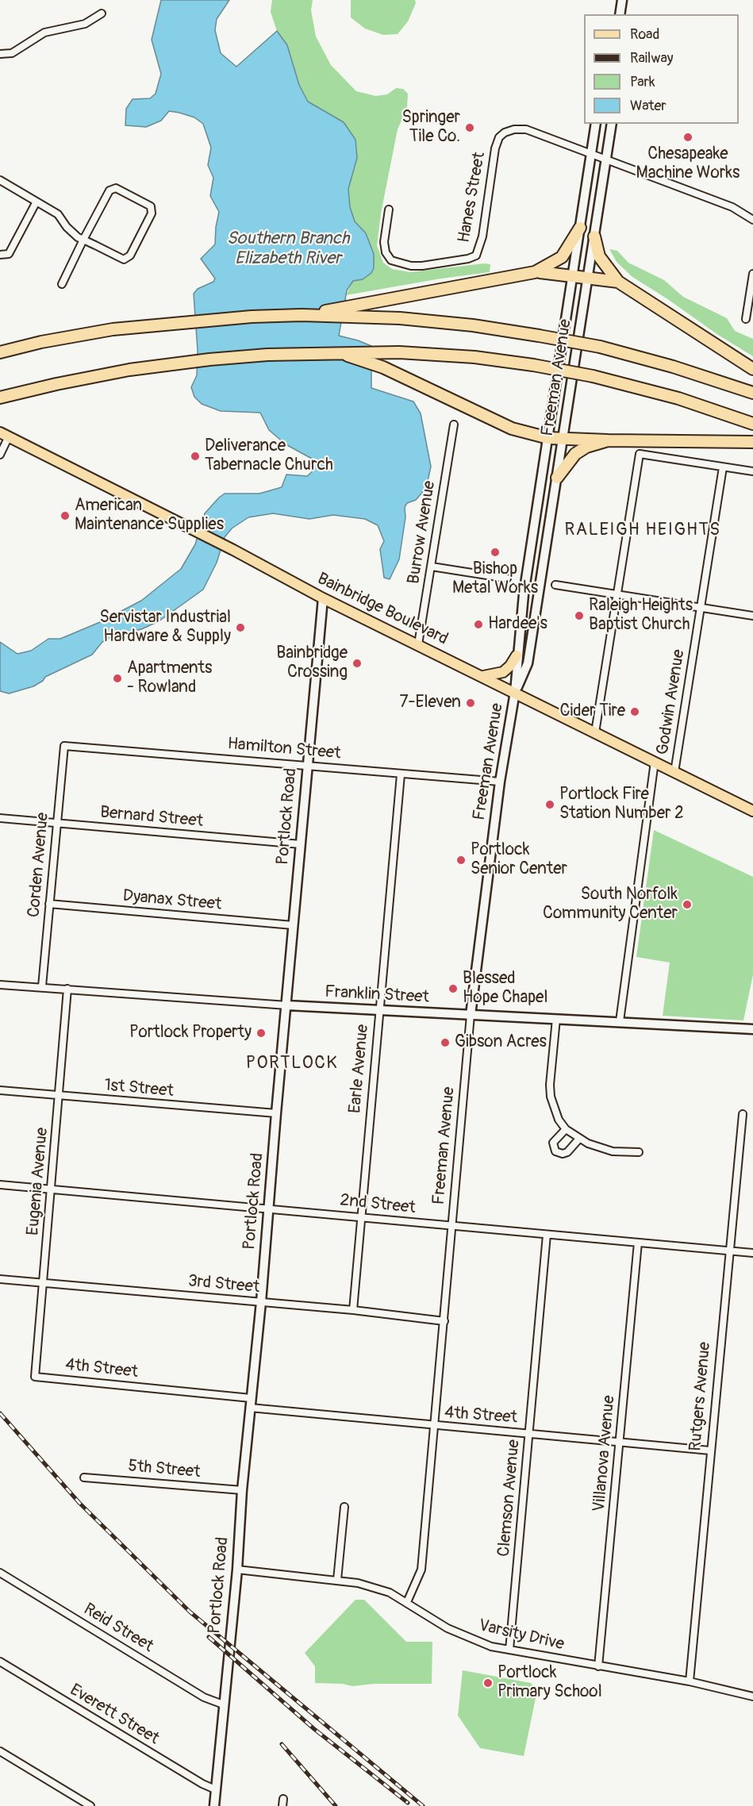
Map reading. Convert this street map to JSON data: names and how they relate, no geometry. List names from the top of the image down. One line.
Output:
{"streets":{"main road":["Freeman Avenue","Bainbridge Boulevard","Portlock Road","Franklin Street"],"street":["Hanes Street","Burrow Avenue","Godwin Avenue","Hamilton Street","Bernard Street","Corden Avenue","Dyanax Street","Earle Avenue","1st Street","Eugenia Avenue","2nd Street","3rd Street","4th Street","Rutgers Avenue","Villanova Avenue","5th Street","Clemson Avenue","Reid Street","Varsity Drive","Everett Street"]},"crossings":[["Hanes Street","Freeman Avenue"],["Freeman Avenue","Bainbridge Boulevard"],["Freeman Avenue","Hamilton Street"],["Freeman Avenue","Franklin Street"],["Freeman Avenue","2nd Street"],["Freeman Avenue","3rd Street"],["Freeman Avenue","4th Street"],["Freeman Avenue","Varsity Drive"],["Burrow Avenue","Bainbridge Boulevard"],["Bainbridge Boulevard","Godwin Avenue"],["Bainbridge Boulevard","Portlock Road"],["Godwin Avenue","Franklin Street"],["Hamilton Street","Portlock Road"],["Hamilton Street","Corden Avenue"],["Hamilton Street","Earle Avenue"],["Portlock Road","Bernard Street"],["Portlock Road","Dyanax Street"],["Portlock Road","Franklin Street"],["Portlock Road","1st Street"],["Portlock Road","2nd Street"],["Portlock Road","3rd Street"],["Portlock Road","4th Street"],["Portlock Road","5th Street"],["Portlock Road","Reid Street"],["Portlock Road","Varsity Drive"],["Portlock Road","Everett Street"],["Bernard Street","Corden Avenue"],["Corden Avenue","Dyanax Street"],["Corden Avenue","Franklin Street"],["Franklin Street","Earle Avenue"],["Franklin Street","Eugenia Avenue"],["Earle Avenue","2nd Street"],["Earle Avenue","3rd Street"],["1st Street","Eugenia Avenue"],["Eugenia Avenue","2nd Street"],["Eugenia Avenue","3rd Street"],["Eugenia Avenue","4th Street"],["2nd Street","Rutgers Avenue"],["2nd Street","Villanova Avenue"],["2nd Street","Clemson Avenue"],["4th Street","Rutgers Avenue"],["4th Street","Villanova Avenue"],["4th Street","Clemson Avenue"],["Rutgers Avenue","Varsity Drive"],["Villanova Avenue","Varsity Drive"],["Clemson Avenue","Varsity Drive"]],"districts":["RALEIGH HEIGHTS","PORTLOCK"],"water":["Southern Branch Elizabeth River"],"places":["Springer Tile Co.","Chesapeake Machine Works","Deliverance Tabernacle Church","American Maintenance Supplies","Bishop Metal Works","Raleigh Heights Baptist Church","Hardee's","Servistar Industrial Hardware & Supply","Bainbridge Crossing","Apartments - Rowland","7-Eleven","Cider Tire","Portlock Fire Station Number 2","Portlock Senior Center","South Norfolk Community Center","Blessed Hope Chapel","Portlock Property","Gibson Acres","Portlock Primary School"],"legend":["Road","Railway","Park","Water"]}
